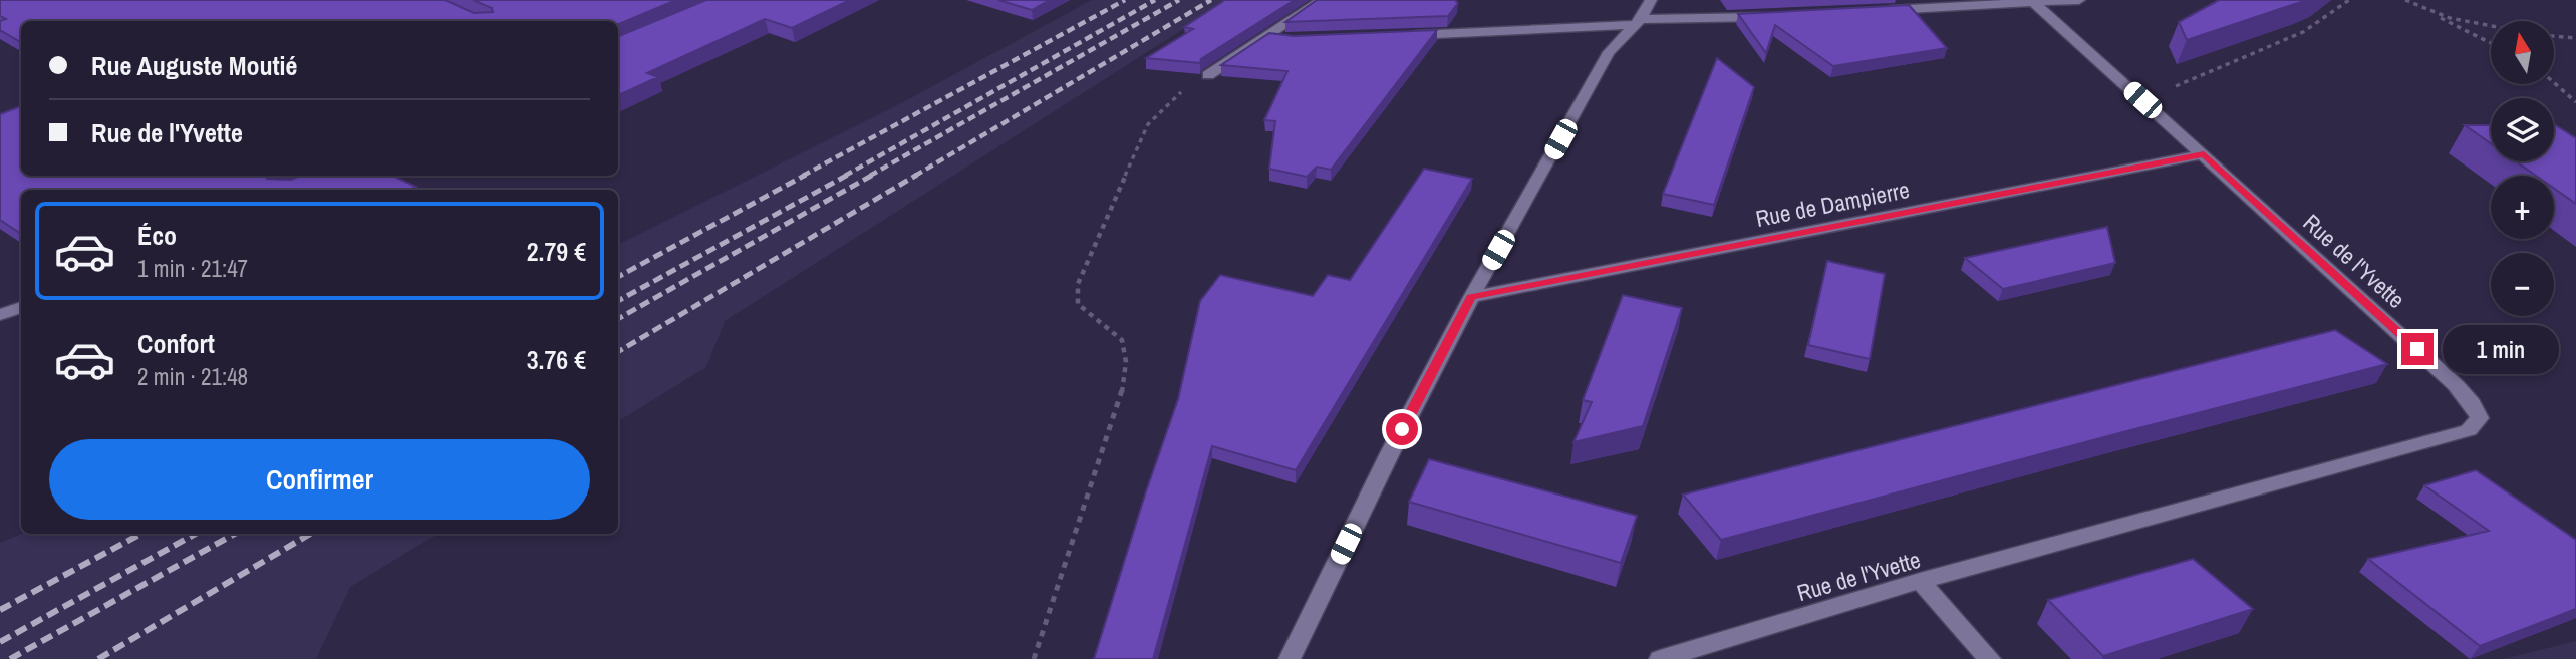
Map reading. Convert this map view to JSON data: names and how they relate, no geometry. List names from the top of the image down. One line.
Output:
{"streets":{"street":["Rue de Dampierre","Rue de l'Yvette"]},"crossings":[["Rue de Dampierre","Rue de l'Yvette"]],"north":"top","page":{"map_buttons":["+","−"],"banner":["Rue Auguste Moutié","Rue de l'Yvette"],"list":[{"name":"Éco","note":"1 min · 21:47","value":"2.79 €"},{"name":"Confort","note":"2 min · 21:48","value":"3.76 €"}],"bubble":"1 min","buttons":"Confirmer"}}
